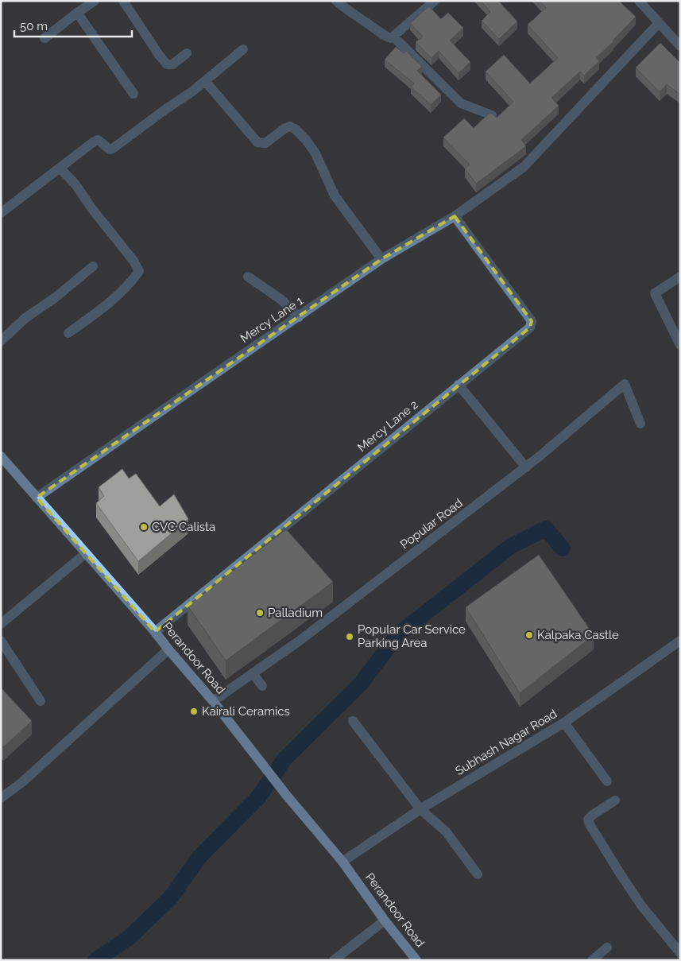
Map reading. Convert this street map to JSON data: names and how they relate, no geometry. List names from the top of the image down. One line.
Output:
{"streets":{"main road":["Perandoor Road"],"street":["Mercy Lane 1","Mercy Lane 2","Popular Road","Subhash Nagar Road"]},"crossings":[["Mercy Lane 1","Mercy Lane 2"],["Mercy Lane 1","Perandoor Road"],["Mercy Lane 2","Perandoor Road"],["Popular Road","Perandoor Road"],["Perandoor Road","Subhash Nagar Road"]],"places":["CVC Calista","Palladium","Kalpaka Castle","Popular Car Service Parking Area","Kairali Ceramics"],"scale_bar":"50 m"}
